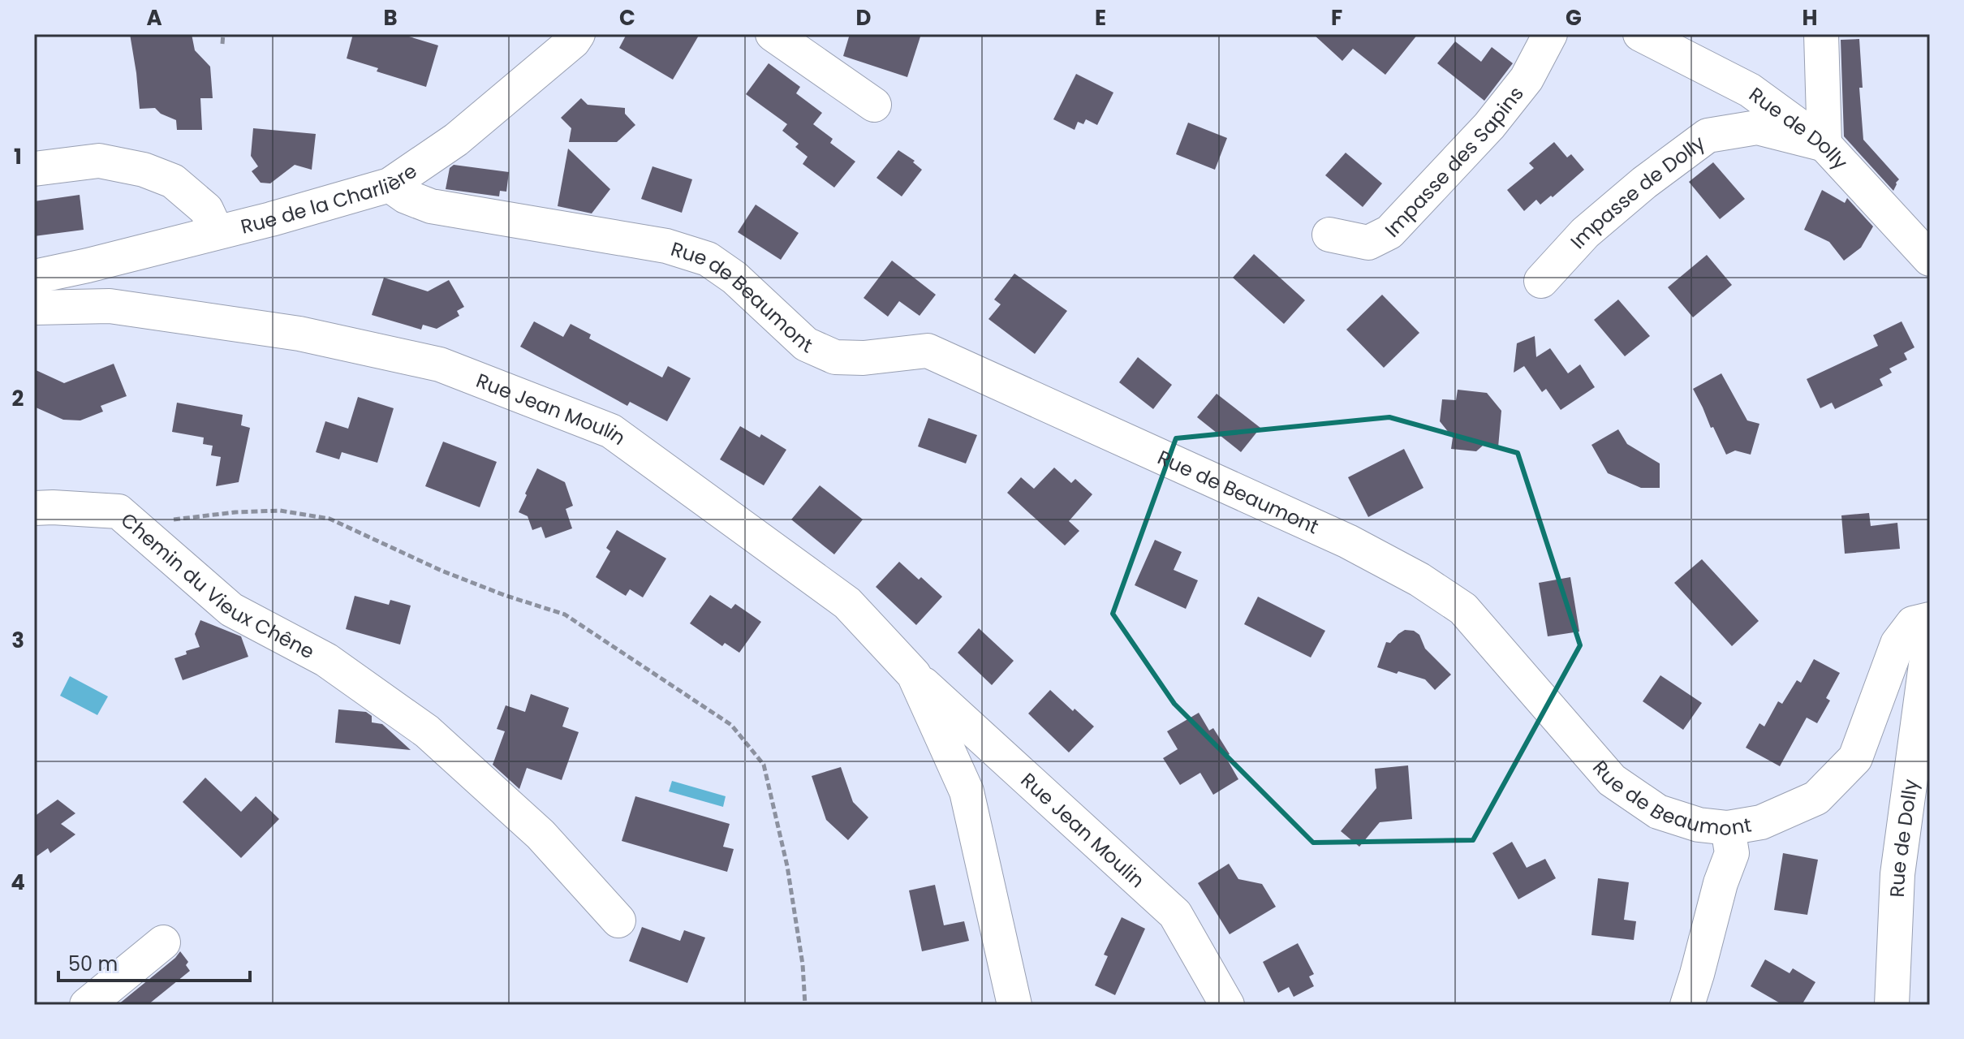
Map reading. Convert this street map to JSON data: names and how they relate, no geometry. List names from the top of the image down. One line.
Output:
{"streets":{"street":["Rue de Dolly","Impasse des Sapins","Impasse de Dolly","Rue de la Charlière","Rue de Beaumont","Rue Jean Moulin","Chemin du Vieux Chêne"]},"crossings":[["Rue de Dolly","Impasse de Dolly"],["Rue de la Charlière","Rue de Beaumont"]],"scale_bar":"50 m","grid":{"columns":["A","B","C","D","E","F","G","H"],"rows":["1","2","3","4"]}}
